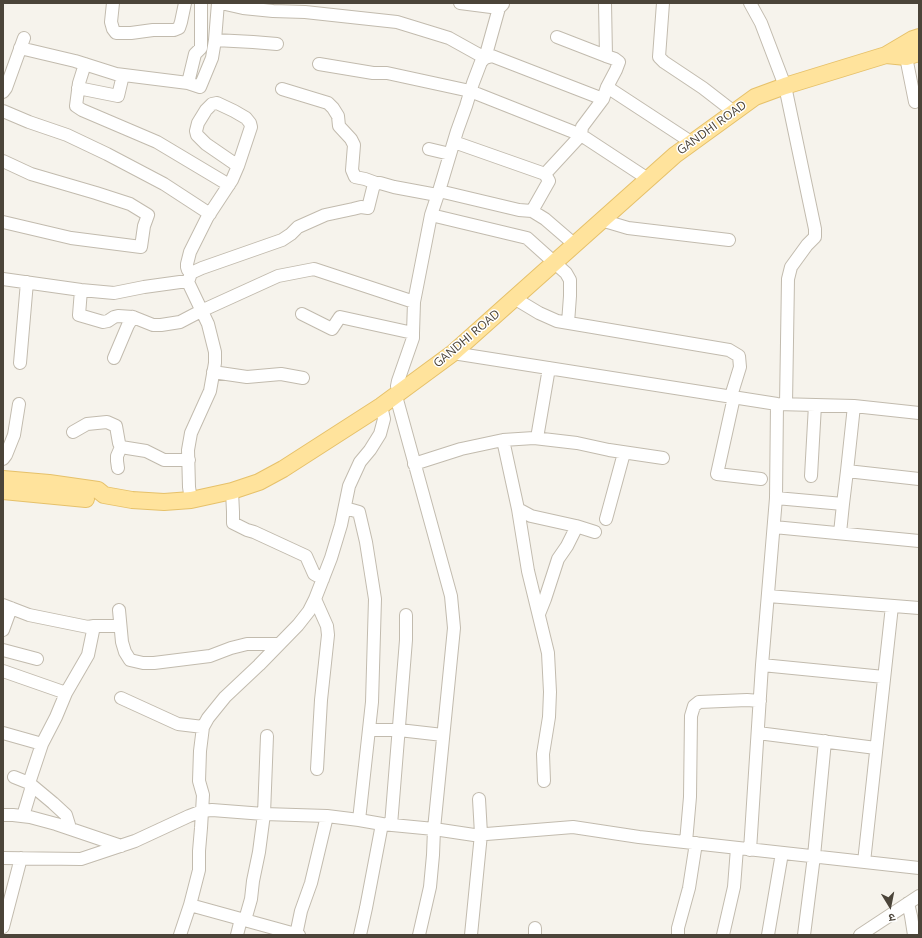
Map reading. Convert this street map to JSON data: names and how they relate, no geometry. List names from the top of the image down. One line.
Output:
{"streets":{"main road":["GANDHI ROAD"]},"north":"bottom"}
